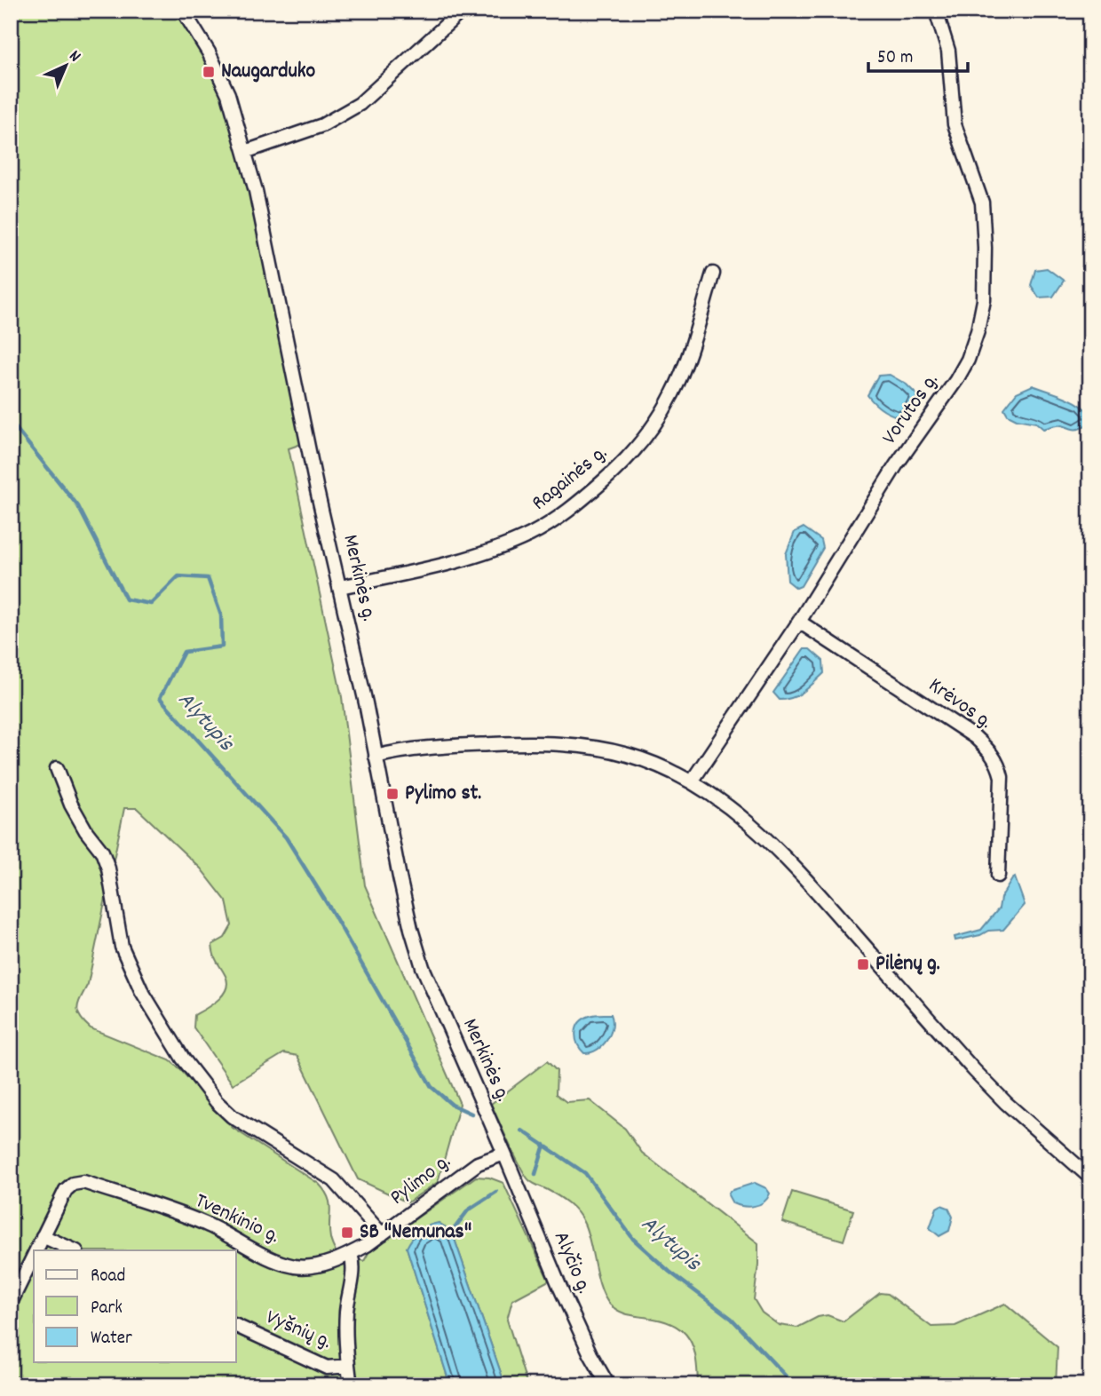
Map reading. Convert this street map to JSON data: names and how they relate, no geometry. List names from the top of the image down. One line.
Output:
{"streets":{"street":["Vorutos g.","Ragainės g.","Merkinės g.","Krėvos g.","Pylimo g.","Tvenkinio g.","Alyčio g.","Vyšnių g."]},"crossings":[["Vorutos g.","Krėvos g."],["Ragainės g.","Merkinės g."],["Merkinės g.","Pylimo g."],["Merkinės g.","Alyčio g."],["Pylimo g.","Tvenkinio g."],["Pylimo g.","Alyčio g."]],"water":["Alytupis"],"places":{"transit":["Naugarduko","Pylimo st.","Pilėnų g.","SB \"Nemunas\""]},"legend":["Road","Park","Water"],"scale_bar":"50 m","north":"top right"}
